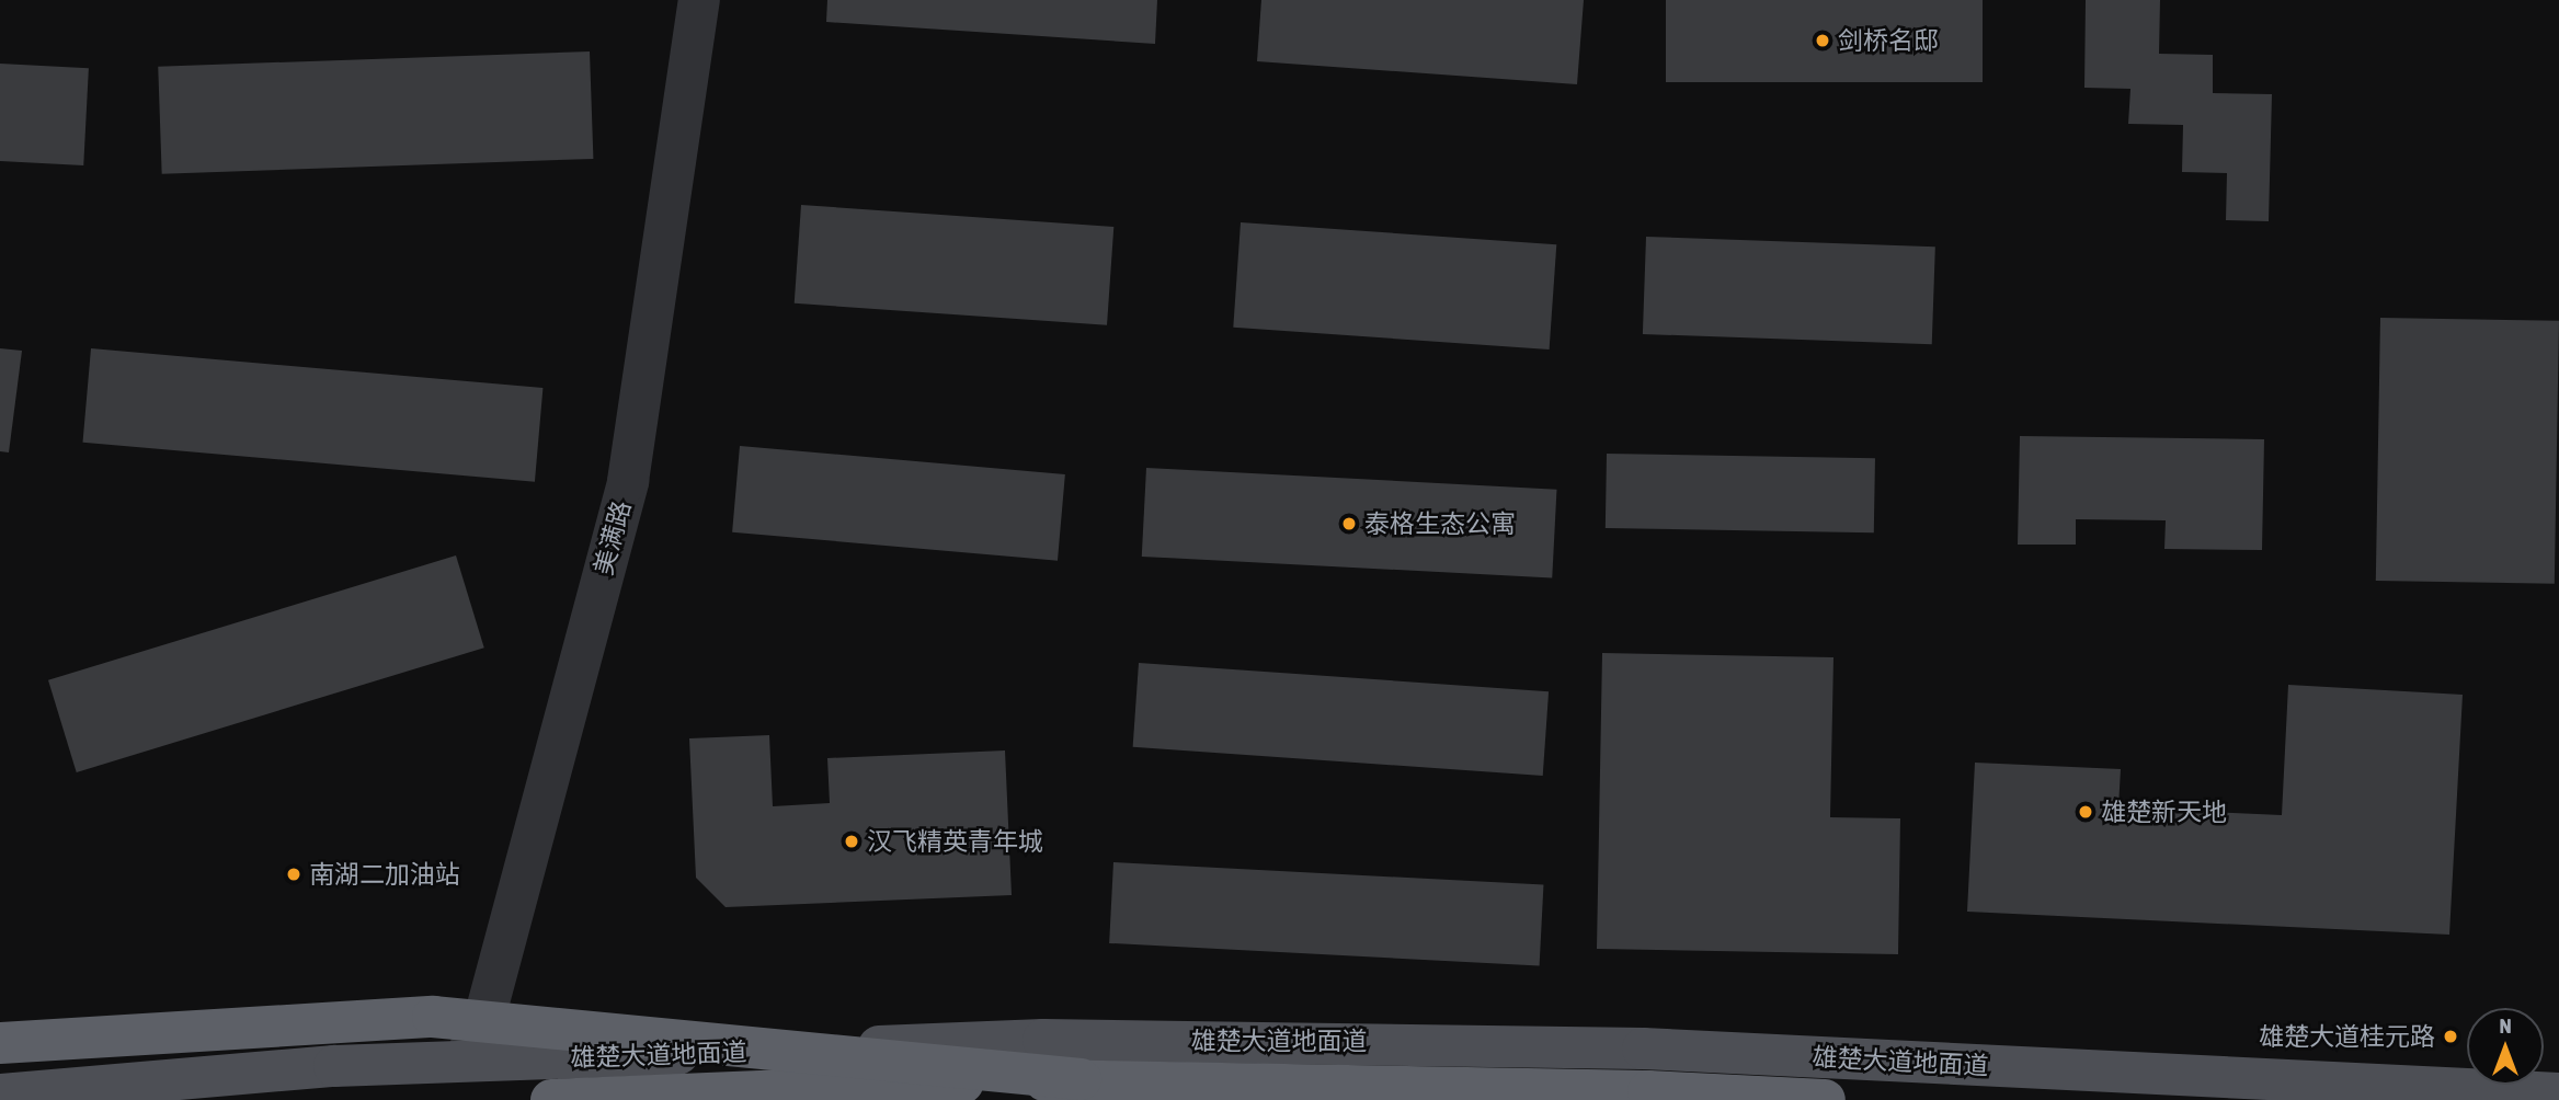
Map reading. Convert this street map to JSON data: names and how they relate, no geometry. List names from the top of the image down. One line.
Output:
{"streets":{"main road":["雄楚大道地面道"],"street":["美满路"]},"crossings":[["美满路","雄楚大道地面道"]],"places":["剑桥名邸","泰格生态公寓","雄楚新天地","汉飞精英青年城","南湖二加油站","雄楚大道桂元路"],"north":"top"}
